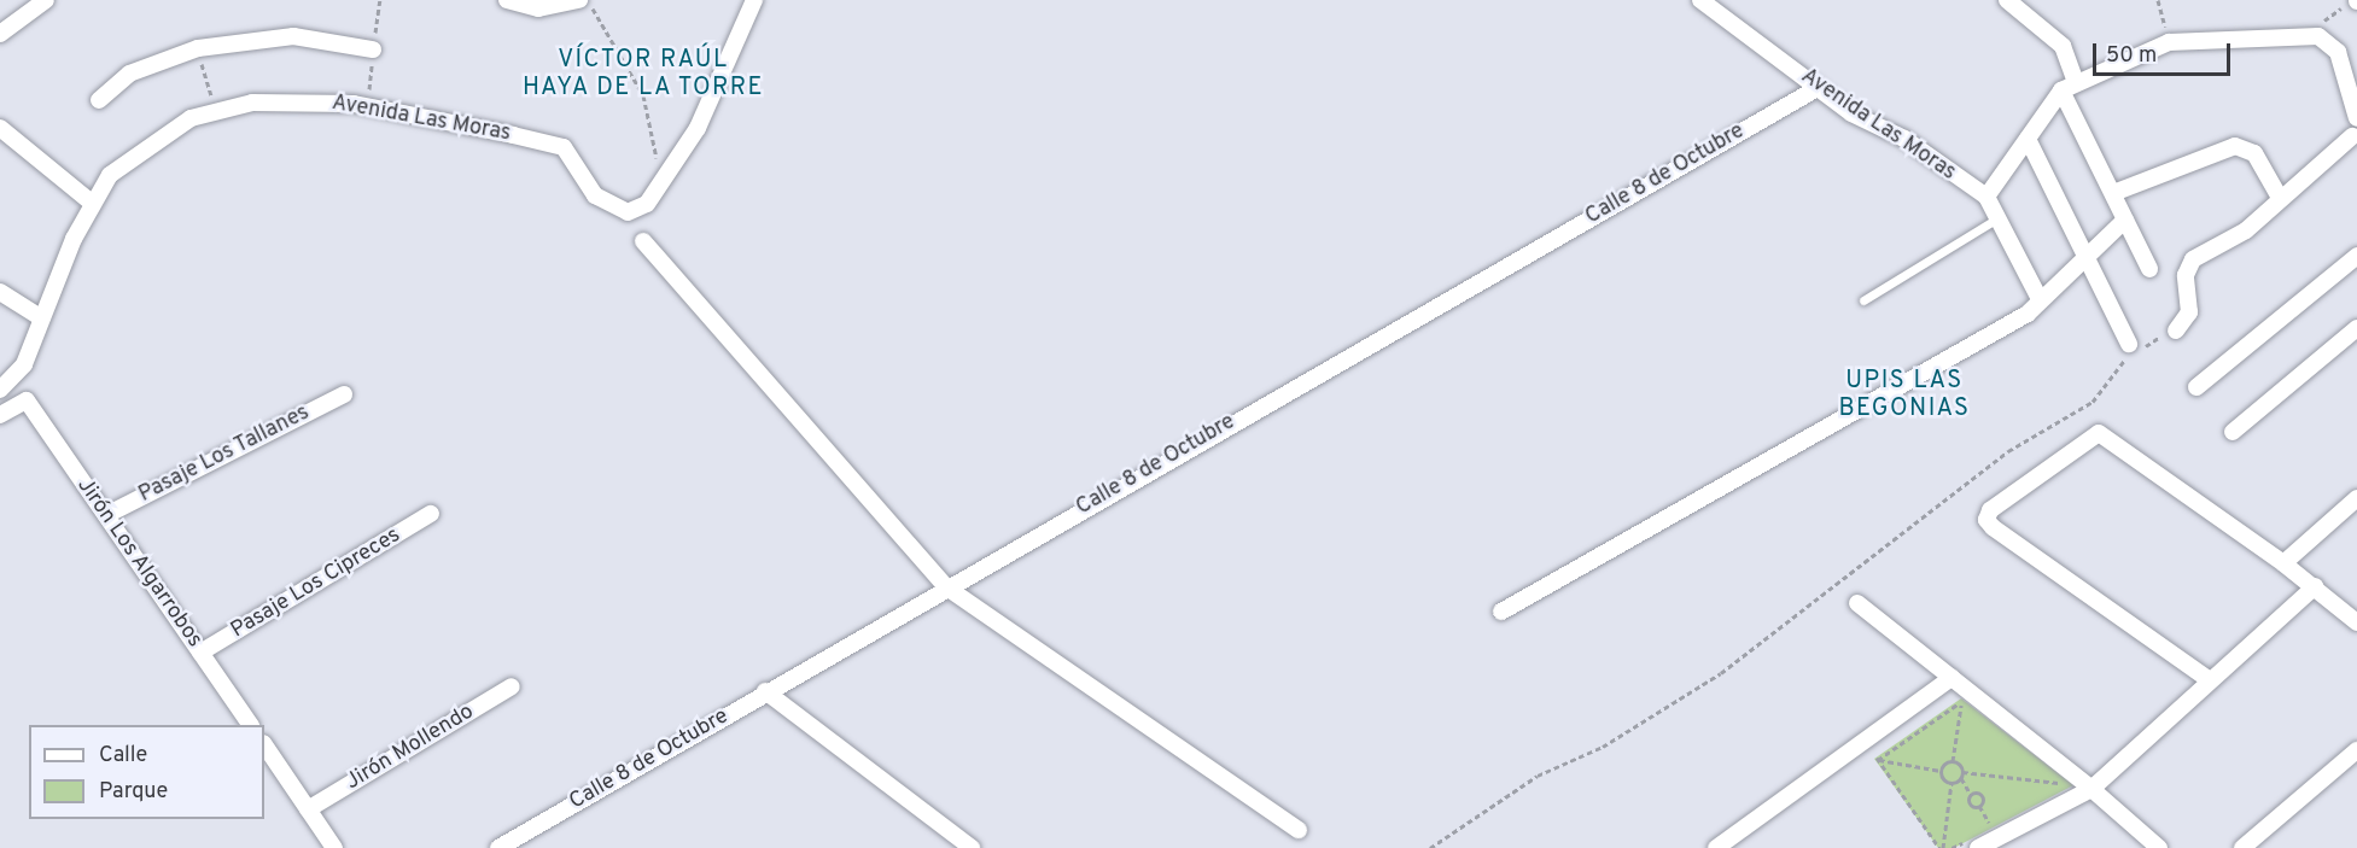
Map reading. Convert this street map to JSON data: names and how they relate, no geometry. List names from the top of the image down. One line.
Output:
{"streets":{"street":["Avenida Las Moras","Calle 8 de Octubre","Pasaje Los Tallanes","Jirón Los Algarrobos","Pasaje Los Cipreces","Jirón Mollendo"]},"crossings":[["Avenida Las Moras","Calle 8 de Octubre"],["Pasaje Los Tallanes","Jirón Los Algarrobos"],["Jirón Los Algarrobos","Pasaje Los Cipreces"]],"districts":["VÍCTOR RAÚL HAYA DE LA TORRE","UPIS LAS BEGONIAS"],"legend":["Calle","Parque"],"scale_bar":"50 m"}
